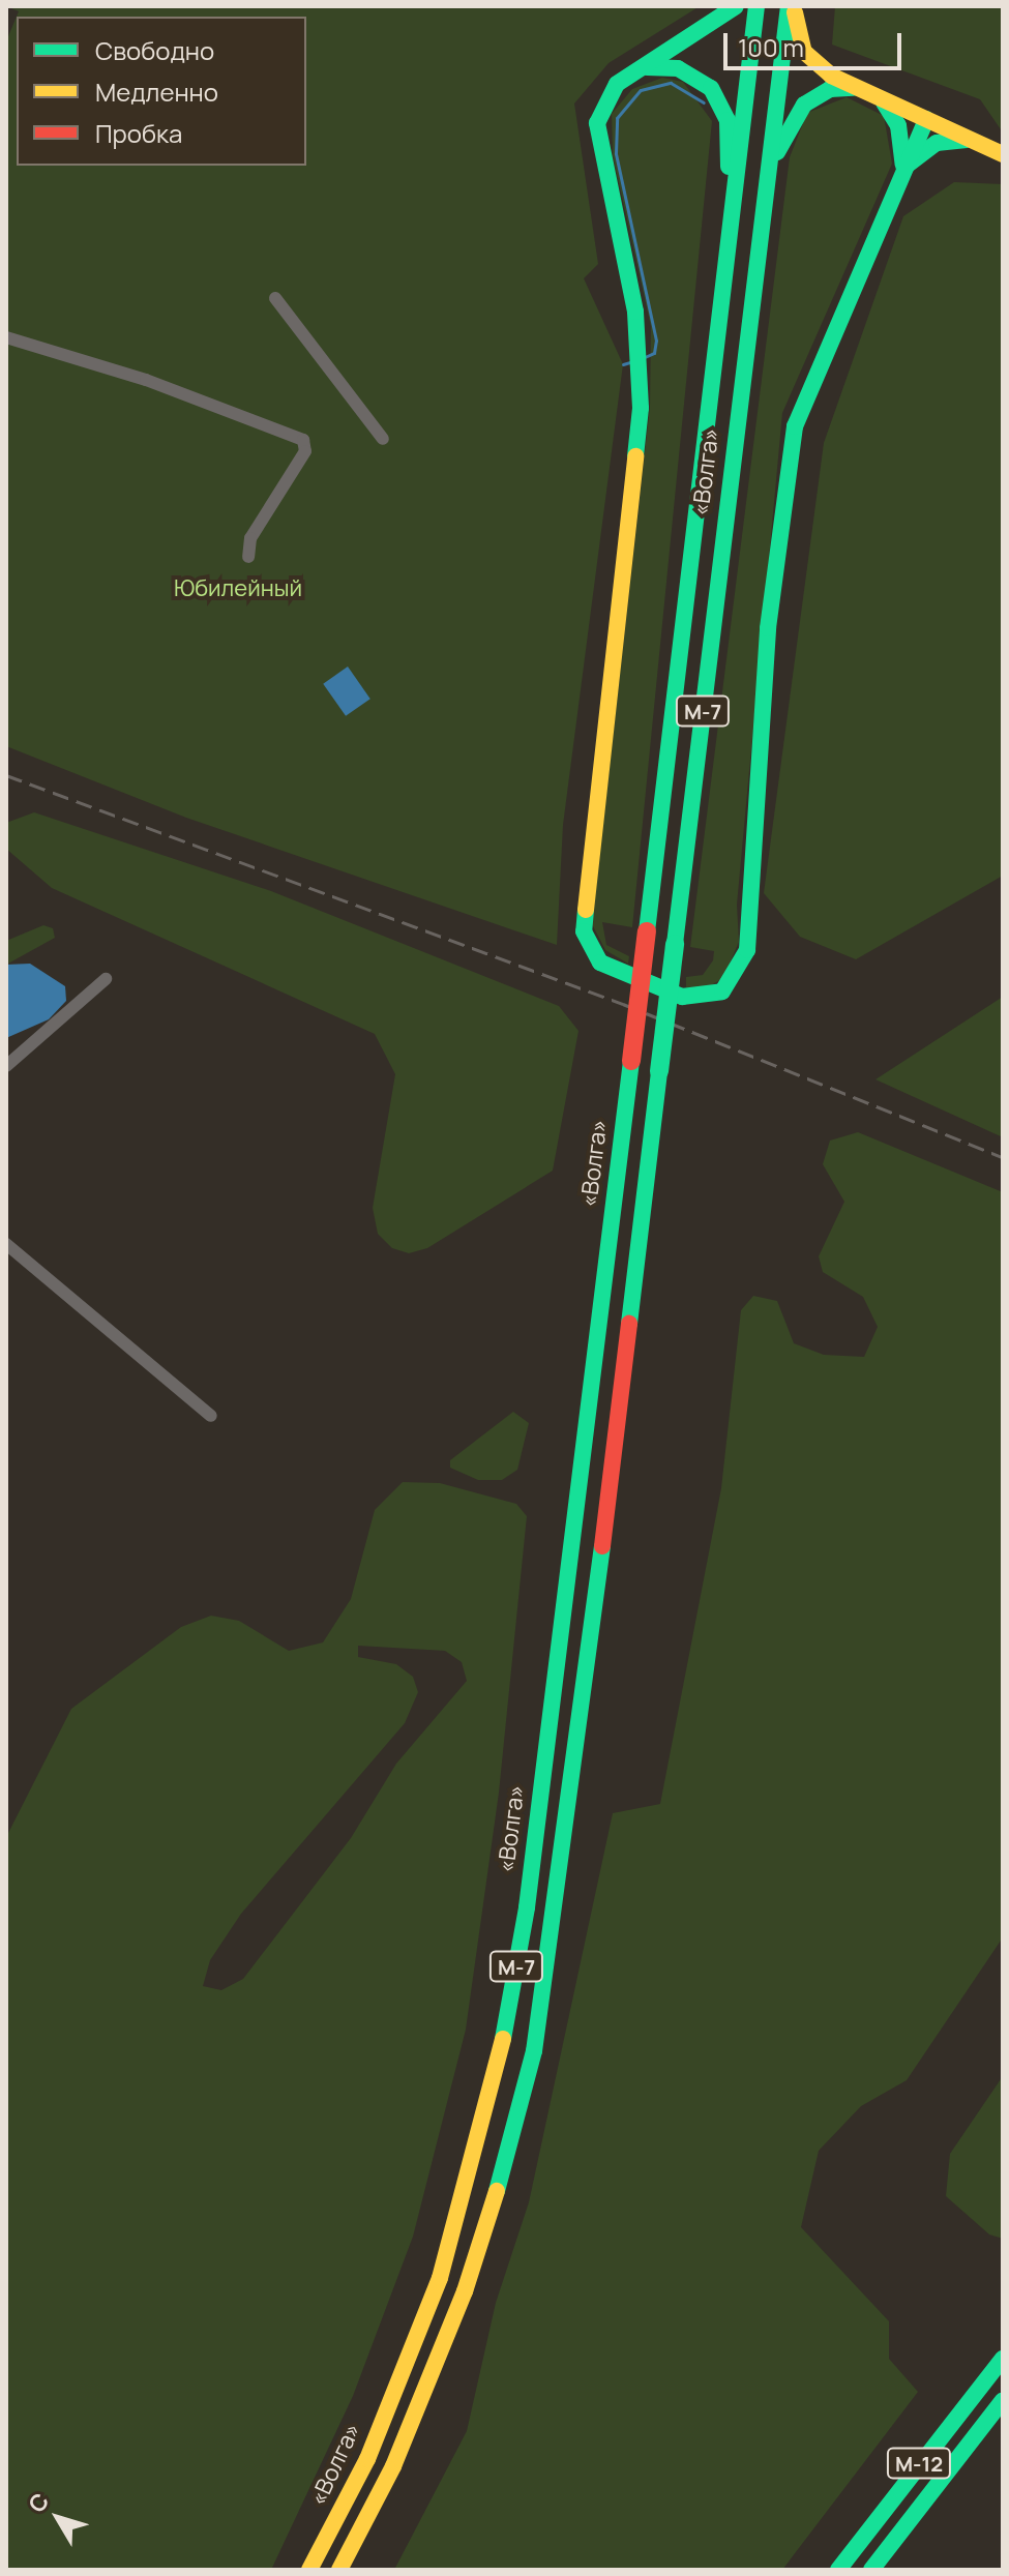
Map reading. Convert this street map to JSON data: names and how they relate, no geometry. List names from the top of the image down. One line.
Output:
{"streets":{"main road":["«Волга»","М-7","М-12"]},"parks":["Юбилейный"],"legend":["Свободно","Медленно","Пробка"],"scale_bar":"100 m","north":"top left"}
